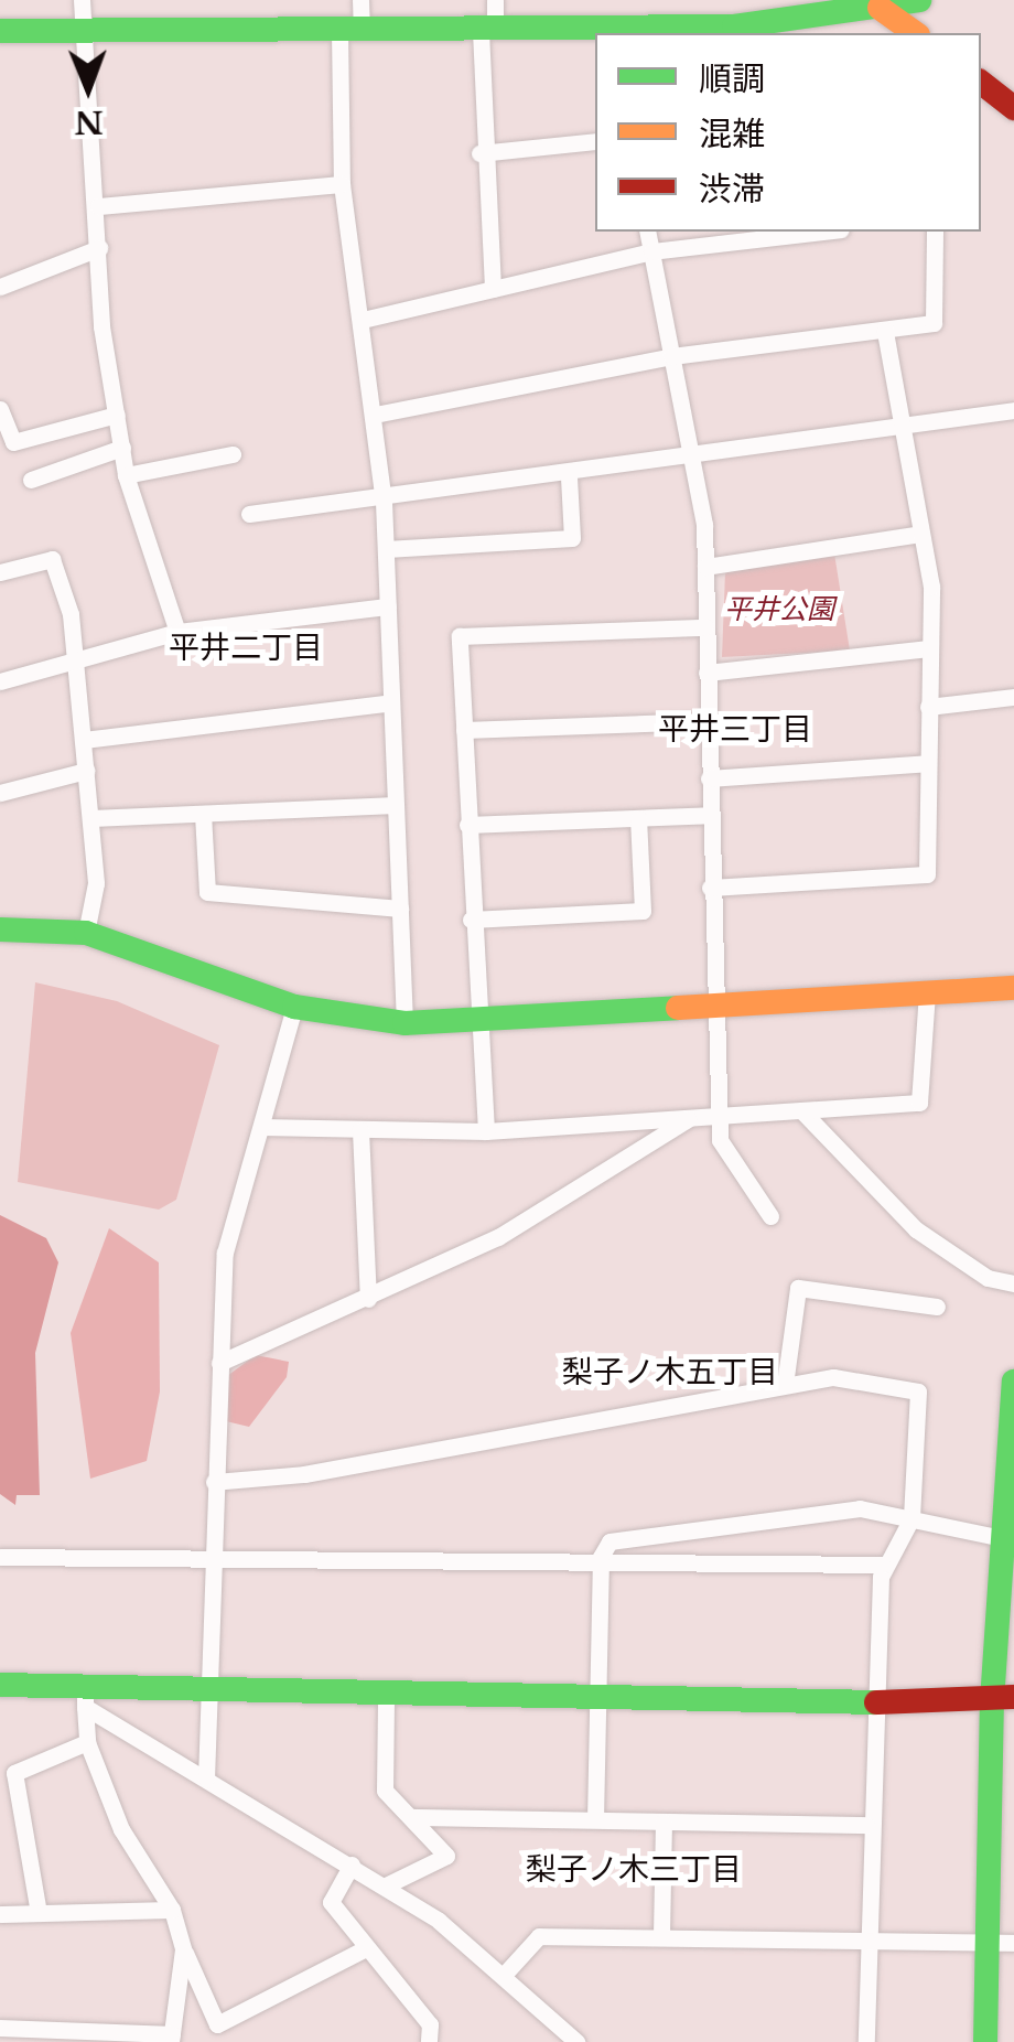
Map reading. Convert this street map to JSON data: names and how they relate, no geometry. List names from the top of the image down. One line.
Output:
{"districts":["平井二丁目","平井三丁目","梨子ノ木五丁目","梨子ノ木三丁目"],"parks":["平井公園"],"legend":["順調","混雑","渋滞"],"north":"bottom"}
